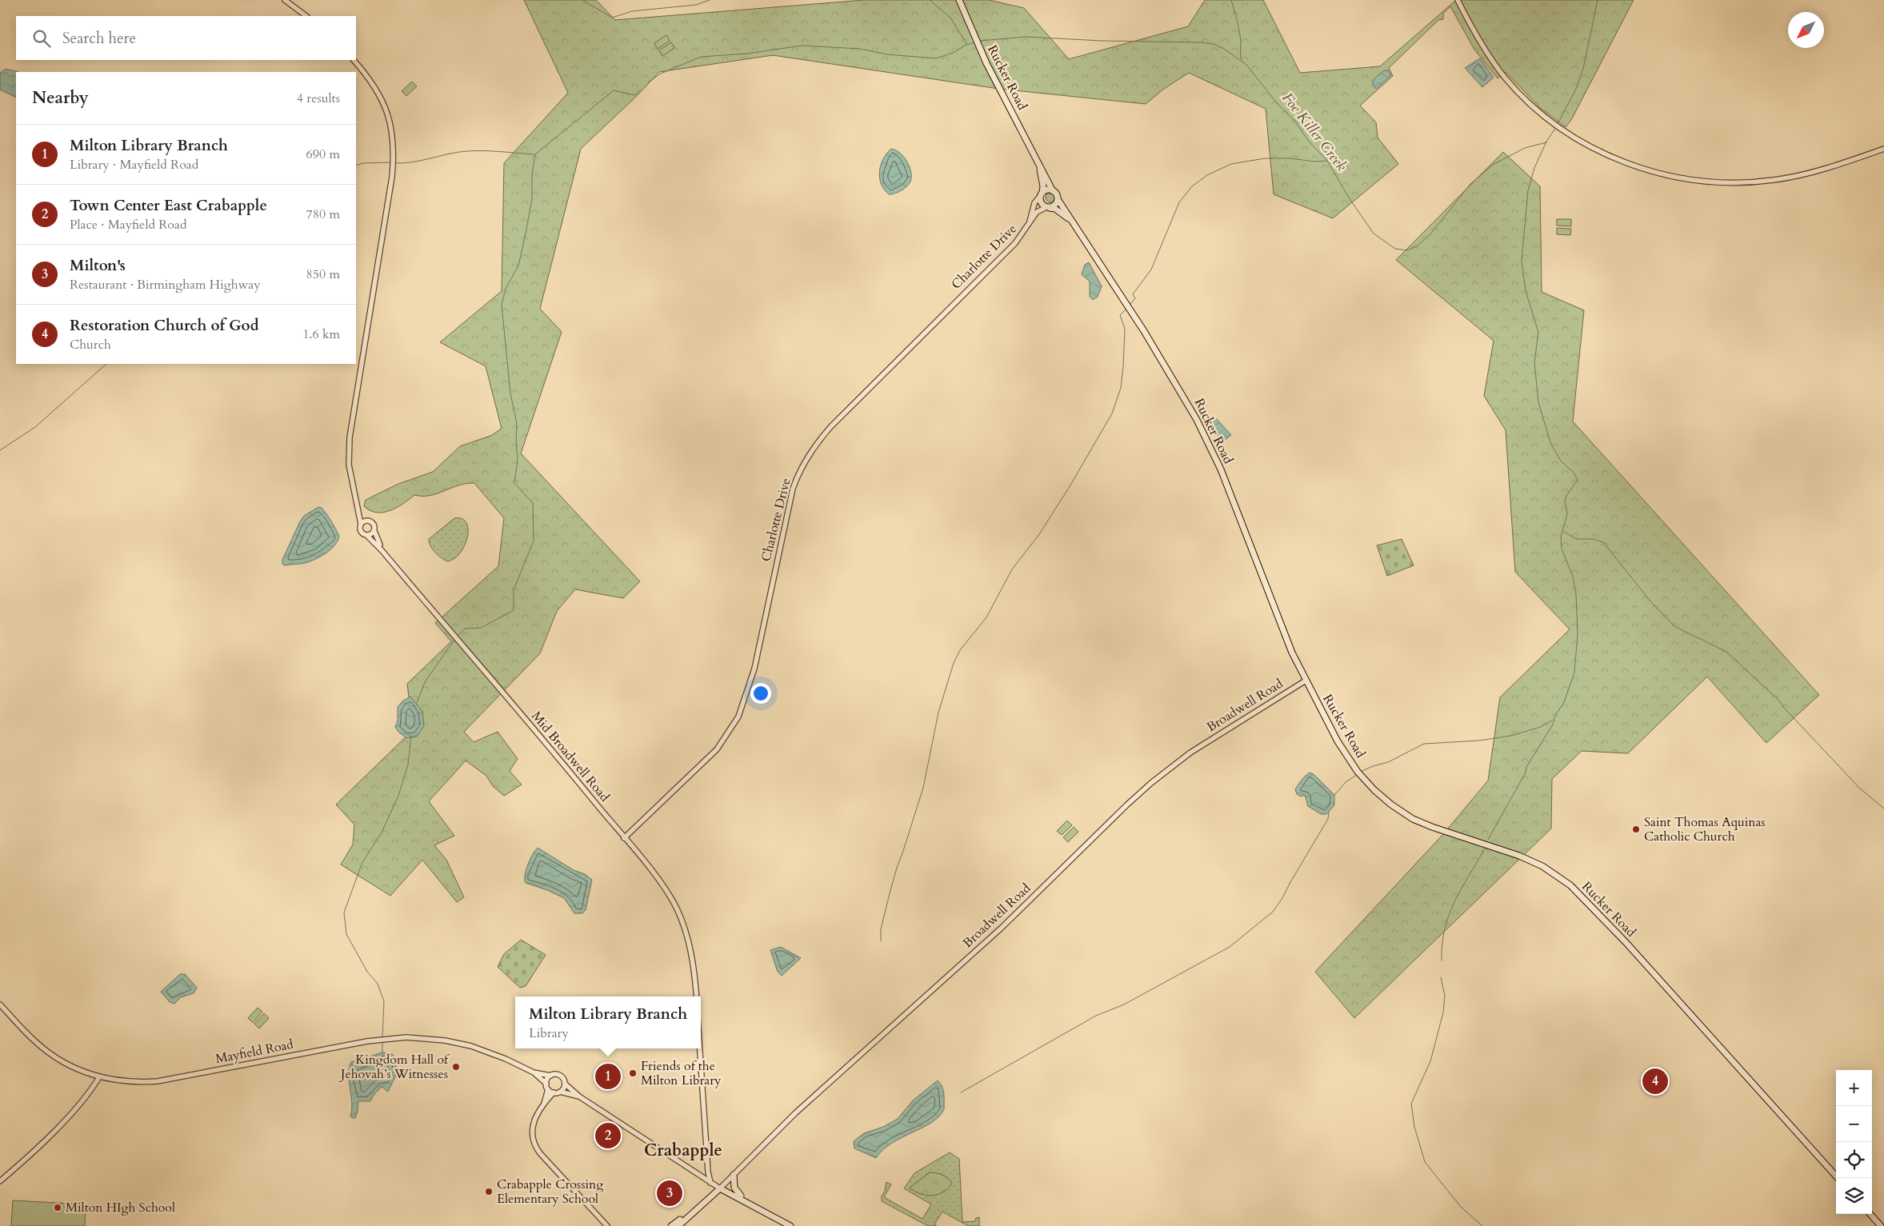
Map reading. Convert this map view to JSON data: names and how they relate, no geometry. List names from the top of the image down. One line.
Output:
{"streets":{"main road":["Rucker Road"],"street":["Charlotte Drive","Broadwell Road","Mid Broadwell Road","Mayfield Road"]},"crossings":[["Rucker Road","Charlotte Drive"],["Rucker Road","Broadwell Road"],["Charlotte Drive","Mid Broadwell Road"]],"districts":["Crabapple"],"water":["Foe Killer Creek"],"places":["Saint Thomas Aquinas Catholic Church","Kingdom Hall of Jehovah’s Witnesses","Friends of the Milton Library","Crabapple Crossing Elementary School","Milton HIgh School"],"north":"bottom left","page":{"search":"Search here","heading":["Nearby","4 results"],"list":[{"mark":"1","name":"Milton Library Branch","note":"Library · Mayfield Road","value":"690 m"},{"mark":"2","name":"Town Center East Crabapple","note":"Place · Mayfield Road","value":"780 m"},{"mark":"3","name":"Milton's","note":"Restaurant · Birmingham Highway","value":"850 m"},{"mark":"4","name":"Restoration Church of God","note":"Church","value":"1.6 km"}],"popup":["Milton Library Branch","Library"],"pins":["1","4","2","3"],"map_buttons":["+","−"]}}
